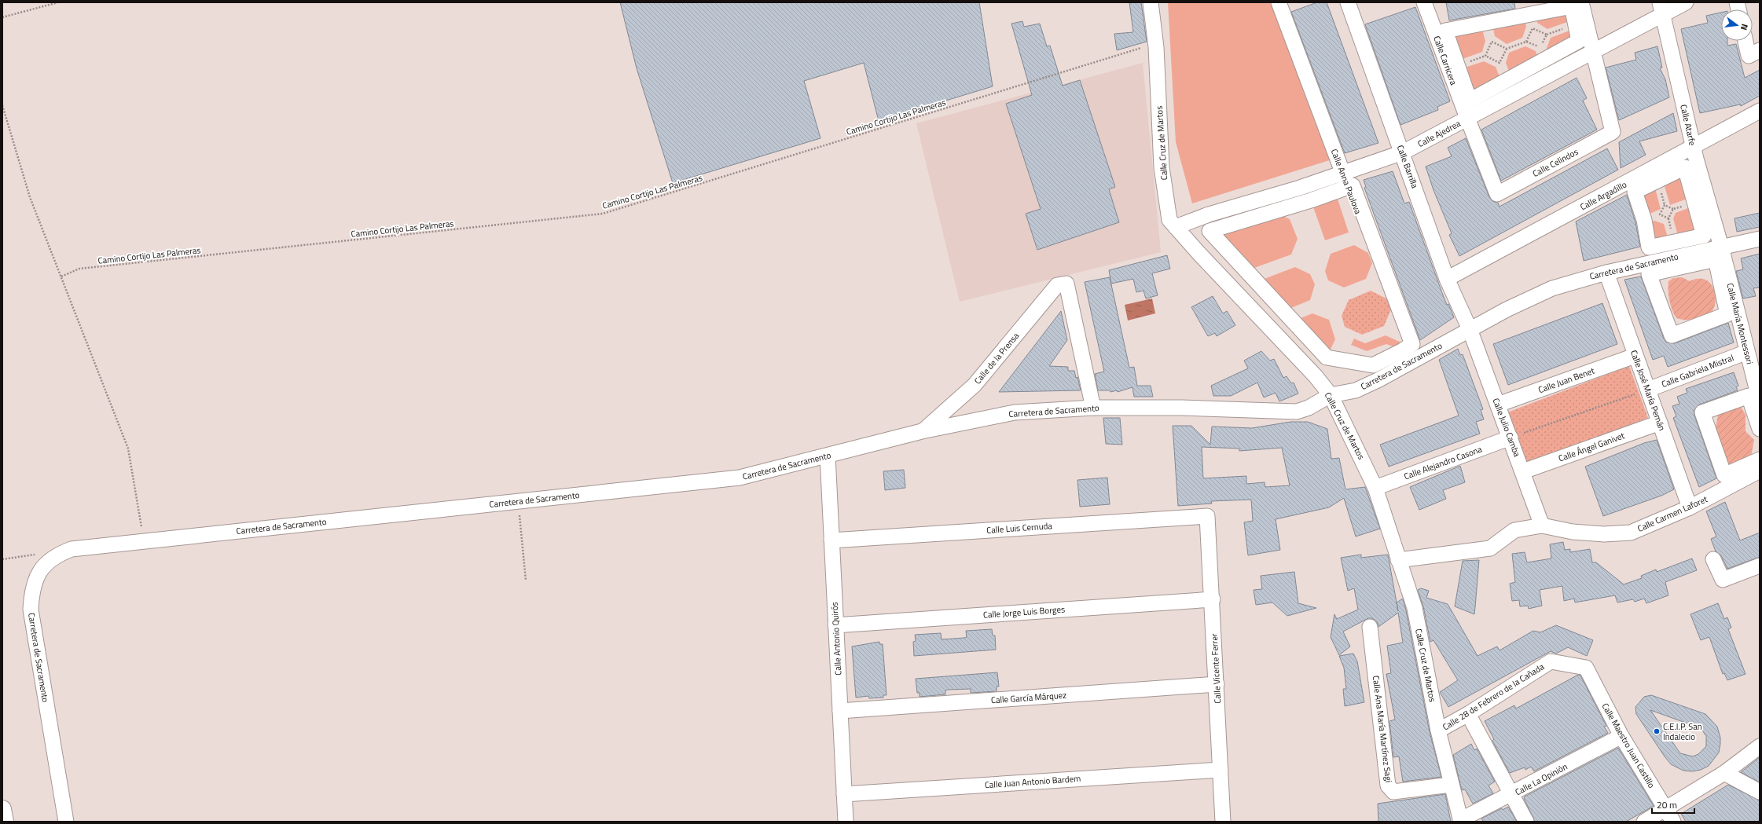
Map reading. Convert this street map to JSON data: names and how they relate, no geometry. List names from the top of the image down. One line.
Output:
{"streets":{"street":["Calle Carricera","Calle Atarfe","Calle Ajedrea","Calle Cruz de Martos","Calle Celindos","Calle Barrilla","Calle Anna Paulova","Calle Argadillo","Carretera de Sacramento","Calle María Montessori","Calle de la Prensa","Calle Gabriela Mistral","Calle Juan Benet","Calle José María Pemán","Calle Julio Camba","Calle Ángel Ganivet","Calle Alejandro Casona","Calle Carmen Laforet","Calle Luis Cernuda","Calle Jorge Luis Borges","Calle Antonio Quirós","Calle Vicente Ferrer","Calle 28 de Febrero de la Cañada","Calle García Márquez","Calle Ana María Martínez Sagi","Calle Maestro Juan Castillo","Calle La Opinión","Calle Juan Antonio Bardem"],"path":["Camino Cortijo Las Palmeras"]},"crossings":[["Calle Carricera","Calle Ajedrea"],["Calle Carricera","Calle Celindos"],["Camino Cortijo Las Palmeras","Calle Cruz de Martos"],["Calle Atarfe","Calle Ajedrea"],["Calle Atarfe","Calle Argadillo"],["Calle Atarfe","Carretera de Sacramento"],["Calle Atarfe","Calle María Montessori"],["Calle Ajedrea","Calle Cruz de Martos"],["Calle Ajedrea","Calle Celindos"],["Calle Ajedrea","Calle Barrilla"],["Calle Ajedrea","Calle Anna Paulova"],["Calle Cruz de Martos","Carretera de Sacramento"],["Calle Cruz de Martos","Calle Alejandro Casona"],["Calle Cruz de Martos","Calle Carmen Laforet"],["Calle Cruz de Martos","Calle 28 de Febrero de la Cañada"],["Calle Cruz de Martos","Calle Ana María Martínez Sagi"],["Calle Cruz de Martos","Calle La Opinión"],["Calle Barrilla","Calle Argadillo"],["Calle Barrilla","Carretera de Sacramento"],["Calle Barrilla","Calle Julio Camba"],["Calle Anna Paulova","Carretera de Sacramento"],["Carretera de Sacramento","Calle María Montessori"],["Carretera de Sacramento","Calle de la Prensa"],["Carretera de Sacramento","Calle José María Pemán"],["Carretera de Sacramento","Calle Julio Camba"],["Carretera de Sacramento","Calle Antonio Quirós"],["Calle María Montessori","Calle Gabriela Mistral"],["Calle Gabriela Mistral","Calle José María Pemán"],["Calle Juan Benet","Calle José María Pemán"],["Calle Juan Benet","Calle Julio Camba"],["Calle José María Pemán","Calle Ángel Ganivet"],["Calle José María Pemán","Calle Carmen Laforet"],["Calle Julio Camba","Calle Ángel Ganivet"],["Calle Julio Camba","Calle Alejandro Casona"],["Calle Julio Camba","Calle Carmen Laforet"],["Calle Luis Cernuda","Calle Antonio Quirós"],["Calle Luis Cernuda","Calle Vicente Ferrer"],["Calle Jorge Luis Borges","Calle Antonio Quirós"],["Calle Jorge Luis Borges","Calle Vicente Ferrer"],["Calle Antonio Quirós","Calle García Márquez"],["Calle Antonio Quirós","Calle Juan Antonio Bardem"],["Calle Vicente Ferrer","Calle García Márquez"],["Calle Vicente Ferrer","Calle Juan Antonio Bardem"],["Calle 28 de Febrero de la Cañada","Calle Maestro Juan Castillo"],["Calle Maestro Juan Castillo","Calle La Opinión"]],"places":["C.E.I.P. San Indalecio"],"scale_bar":"20 m","north":"right"}
